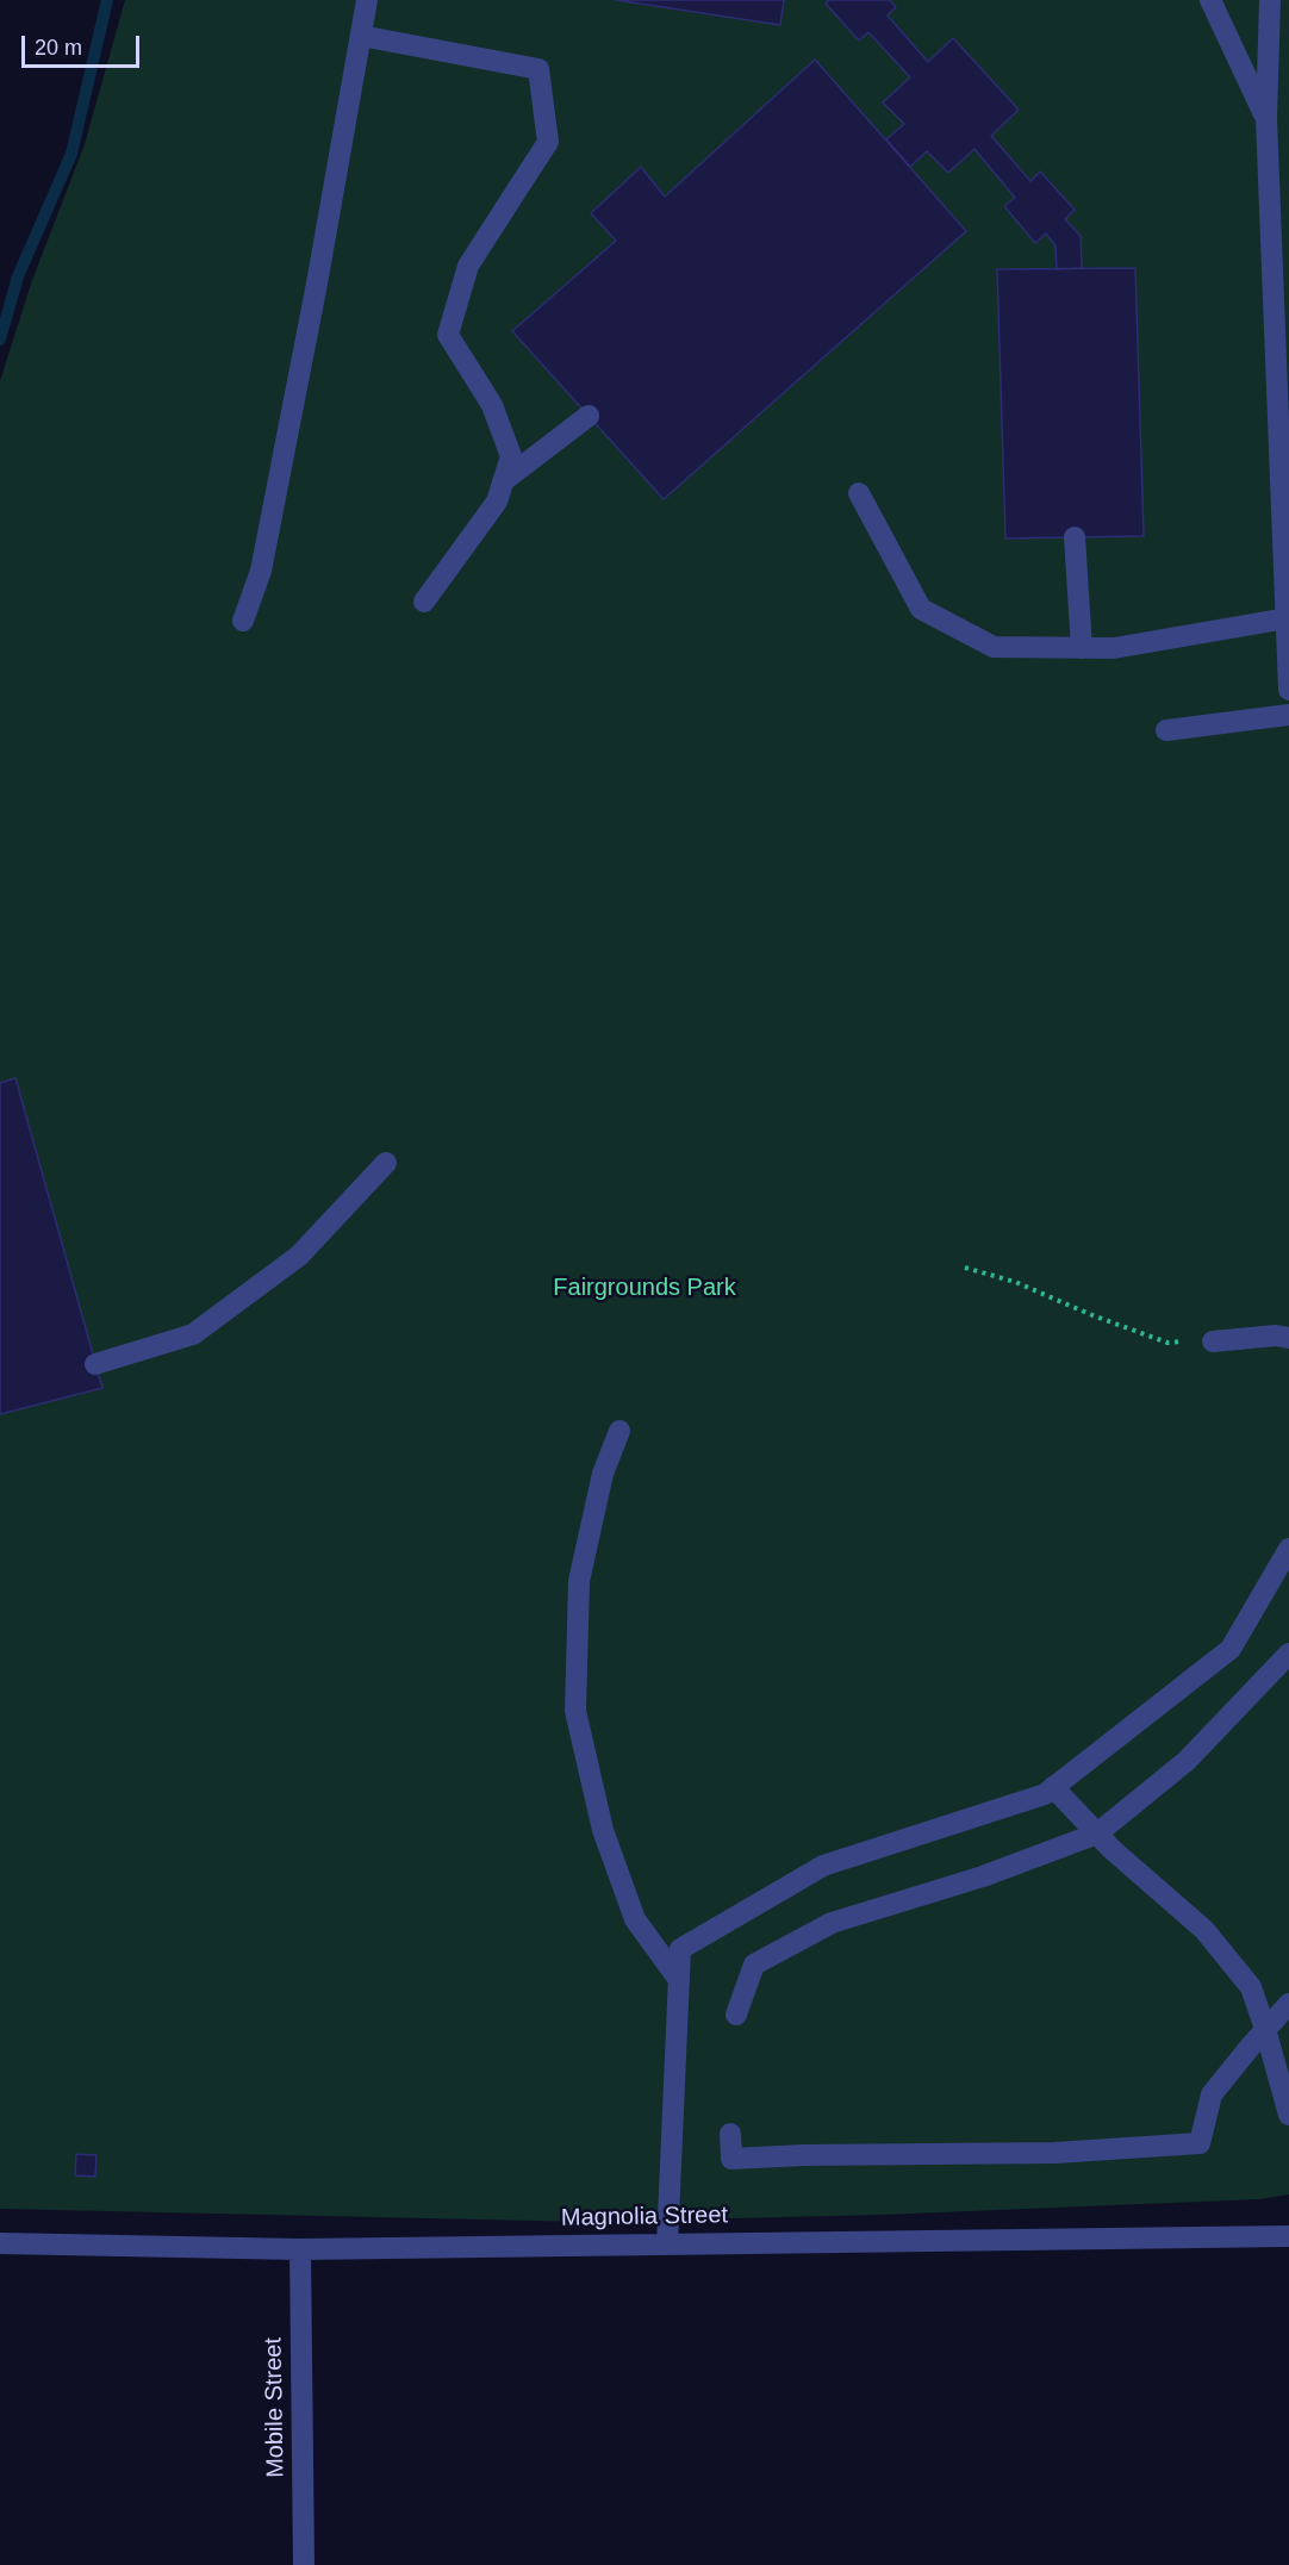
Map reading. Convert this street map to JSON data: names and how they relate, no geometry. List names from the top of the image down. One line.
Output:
{"streets":{"street":["Magnolia Street","Mobile Street"]},"crossings":[["Magnolia Street","Mobile Street"]],"parks":["Fairgrounds Park"],"scale_bar":"20 m"}
